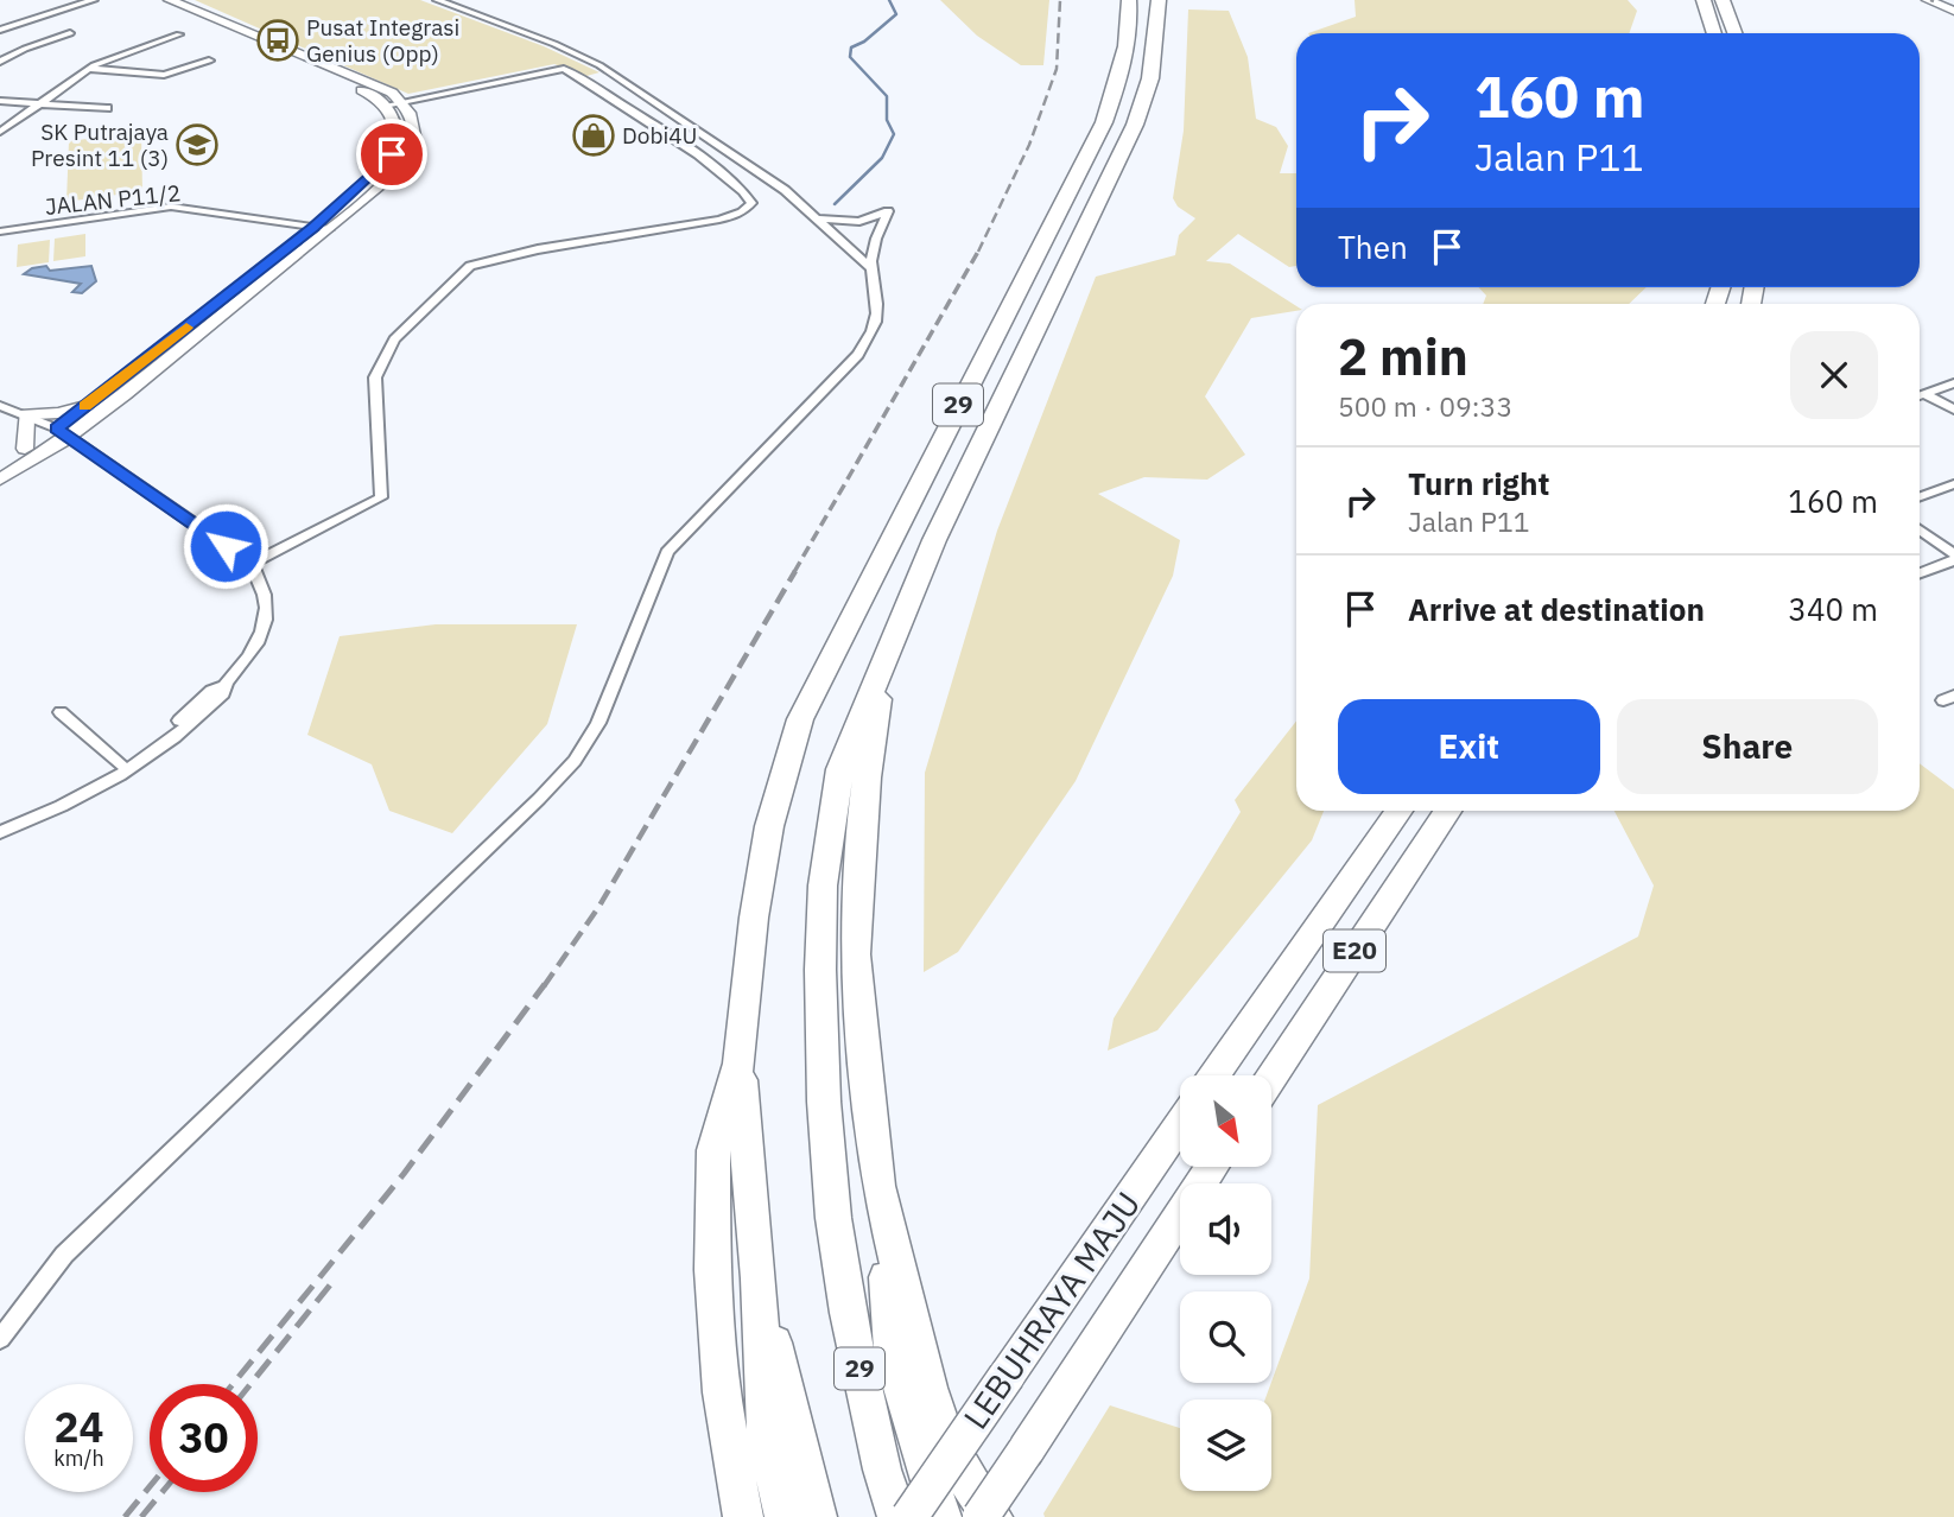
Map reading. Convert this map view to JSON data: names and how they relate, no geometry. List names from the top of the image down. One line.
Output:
{"streets":{"highway":["29","E20","LEBUHRAYA MAJU"],"street":["JALAN P11/2"]},"places":{"bus stop":["Pusat Integrasi Genius (Opp)"],"shop":["Dobi4U"],"school or university":["SK Putrajaya Presint 11 (3)"]},"north":"bottom right","page":{"turn":["160 m","Jalan P11"],"then":"Then","heading":["2 min","500 m · 09:33"],"list":[{"name":"Turn right","note":"Jalan P11","value":"160 m"},{"name":"Arrive at destination","value":"340 m"}],"buttons":["Exit","Share"],"speed":"24 km/h","limit":"30"}}
